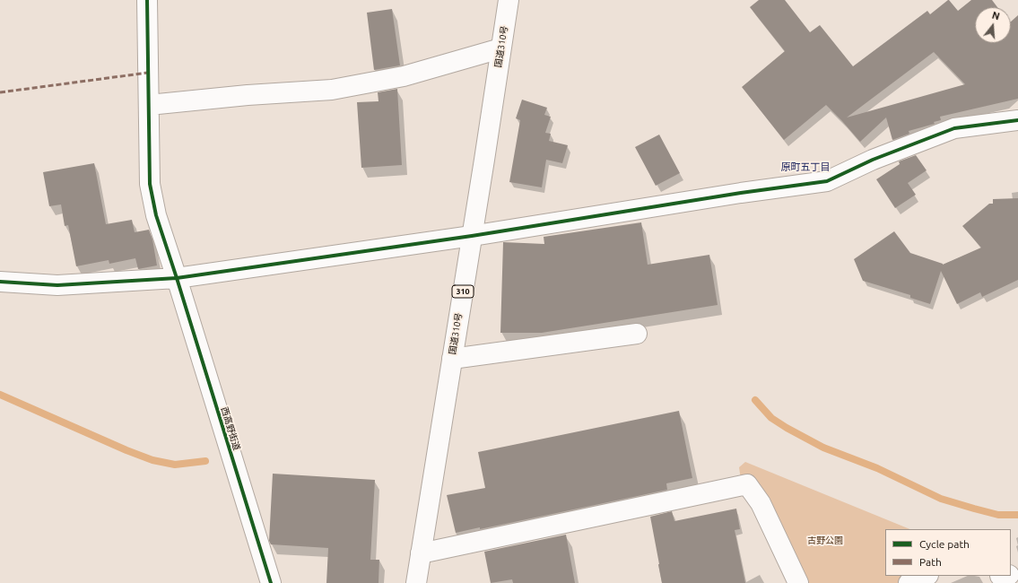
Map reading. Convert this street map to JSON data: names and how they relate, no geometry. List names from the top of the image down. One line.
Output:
{"streets":{"main road":["国道310号","310","西高野街道"]},"districts":["原町五丁目"],"parks":["古野公園"],"legend":["Cycle path","Path"],"north":"top"}
